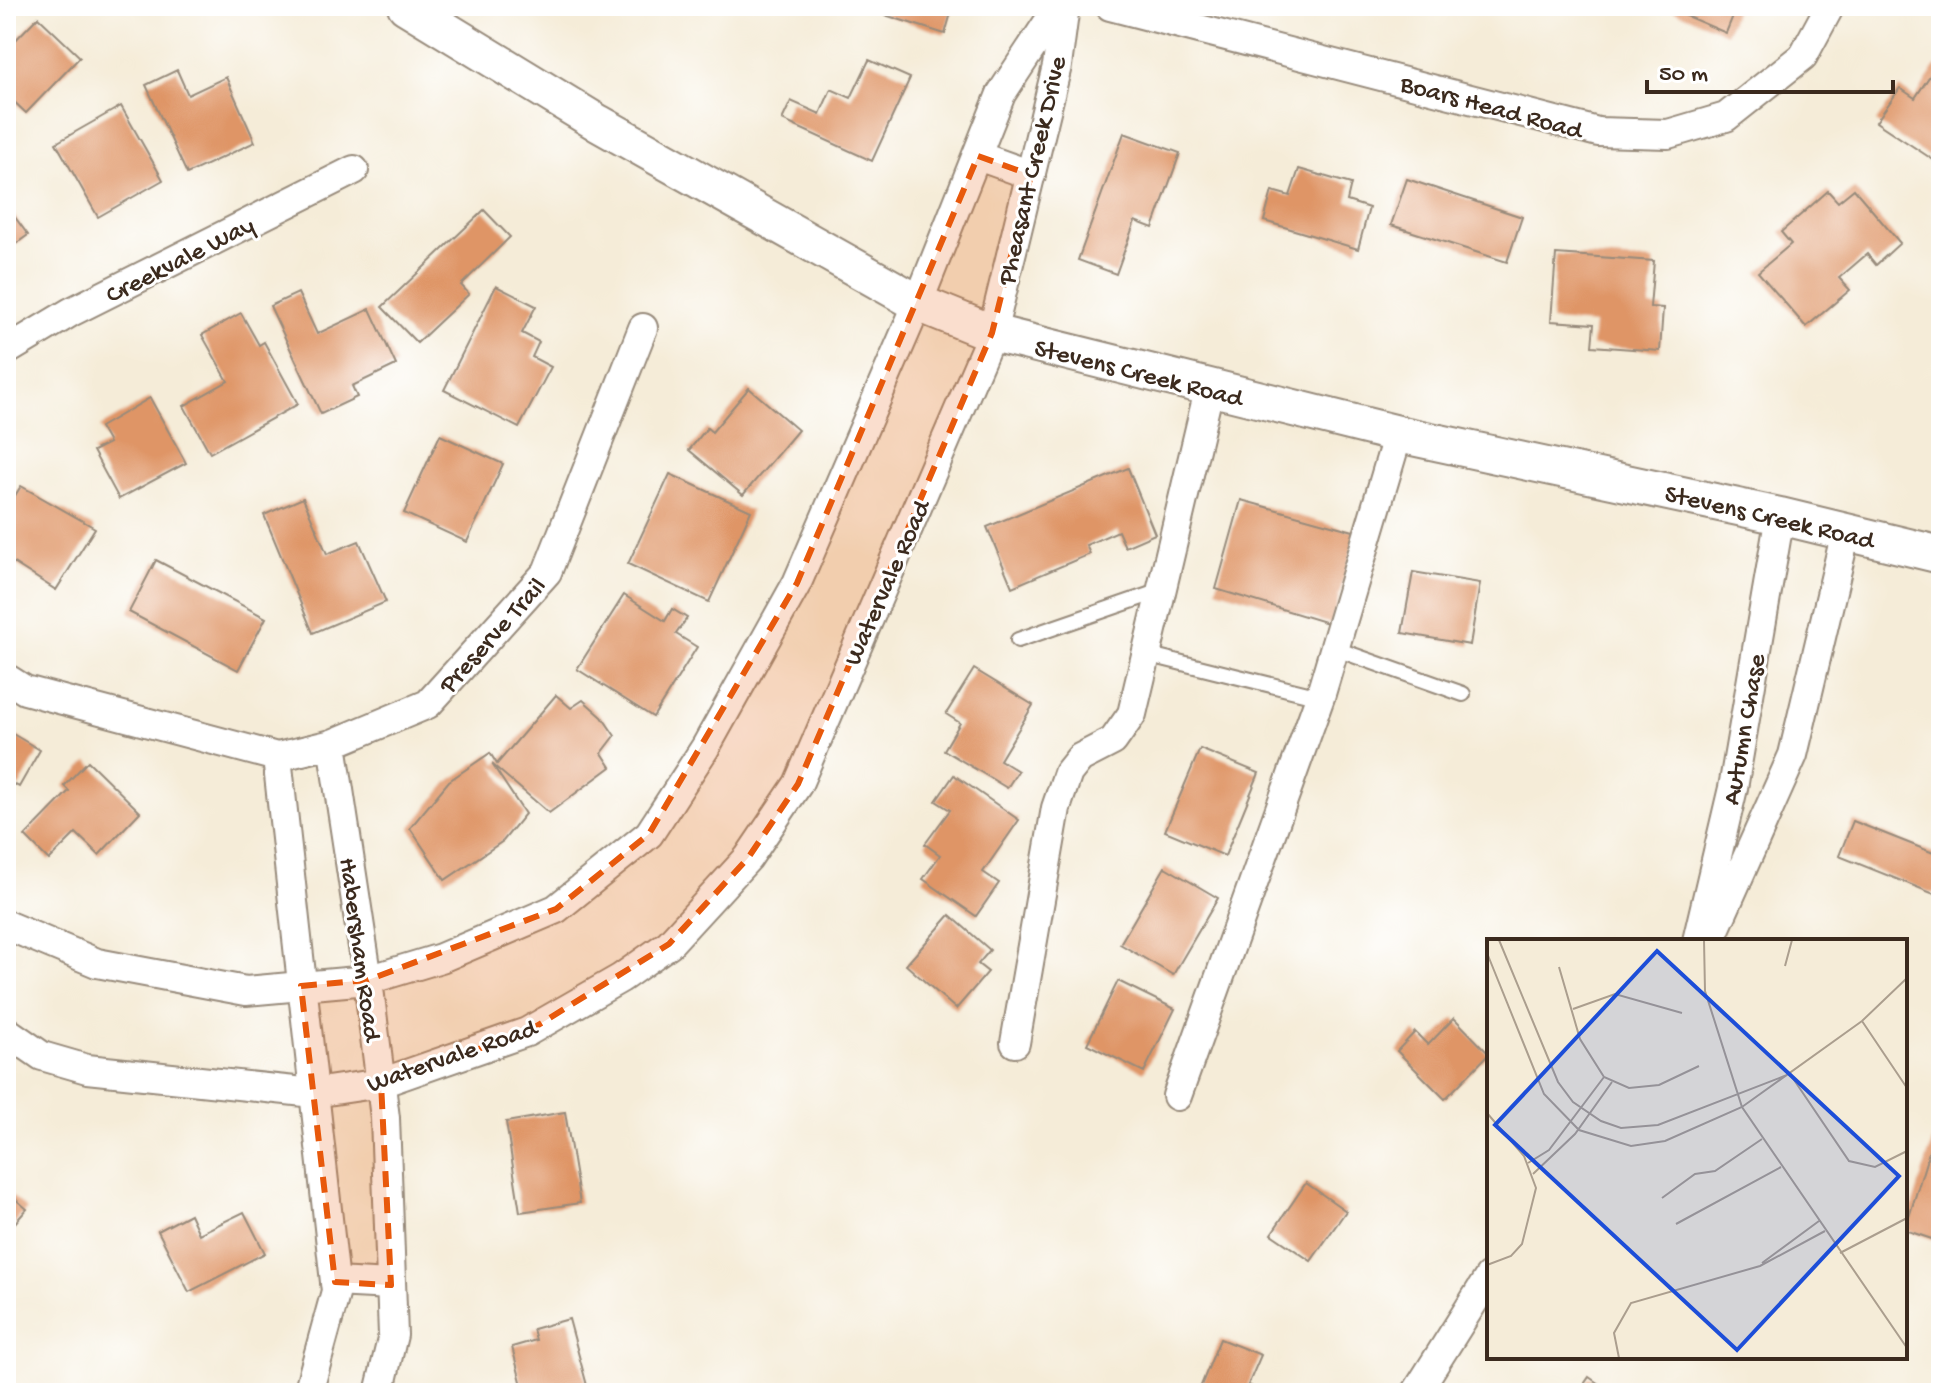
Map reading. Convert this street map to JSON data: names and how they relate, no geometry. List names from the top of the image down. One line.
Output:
{"streets":{"street":["Boars Head Road","Pheasant Creek Drive","Creekvale Way","Stevens Creek Road","Watervale Road","Preserve Trail","Autumn Chase","Habersham Road"]},"crossings":[["Pheasant Creek Drive","Stevens Creek Road"],["Pheasant Creek Drive","Watervale Road"],["Stevens Creek Road","Watervale Road"],["Stevens Creek Road","Autumn Chase"],["Watervale Road","Habersham Road"],["Preserve Trail","Habersham Road"]],"scale_bar":"50 m"}
